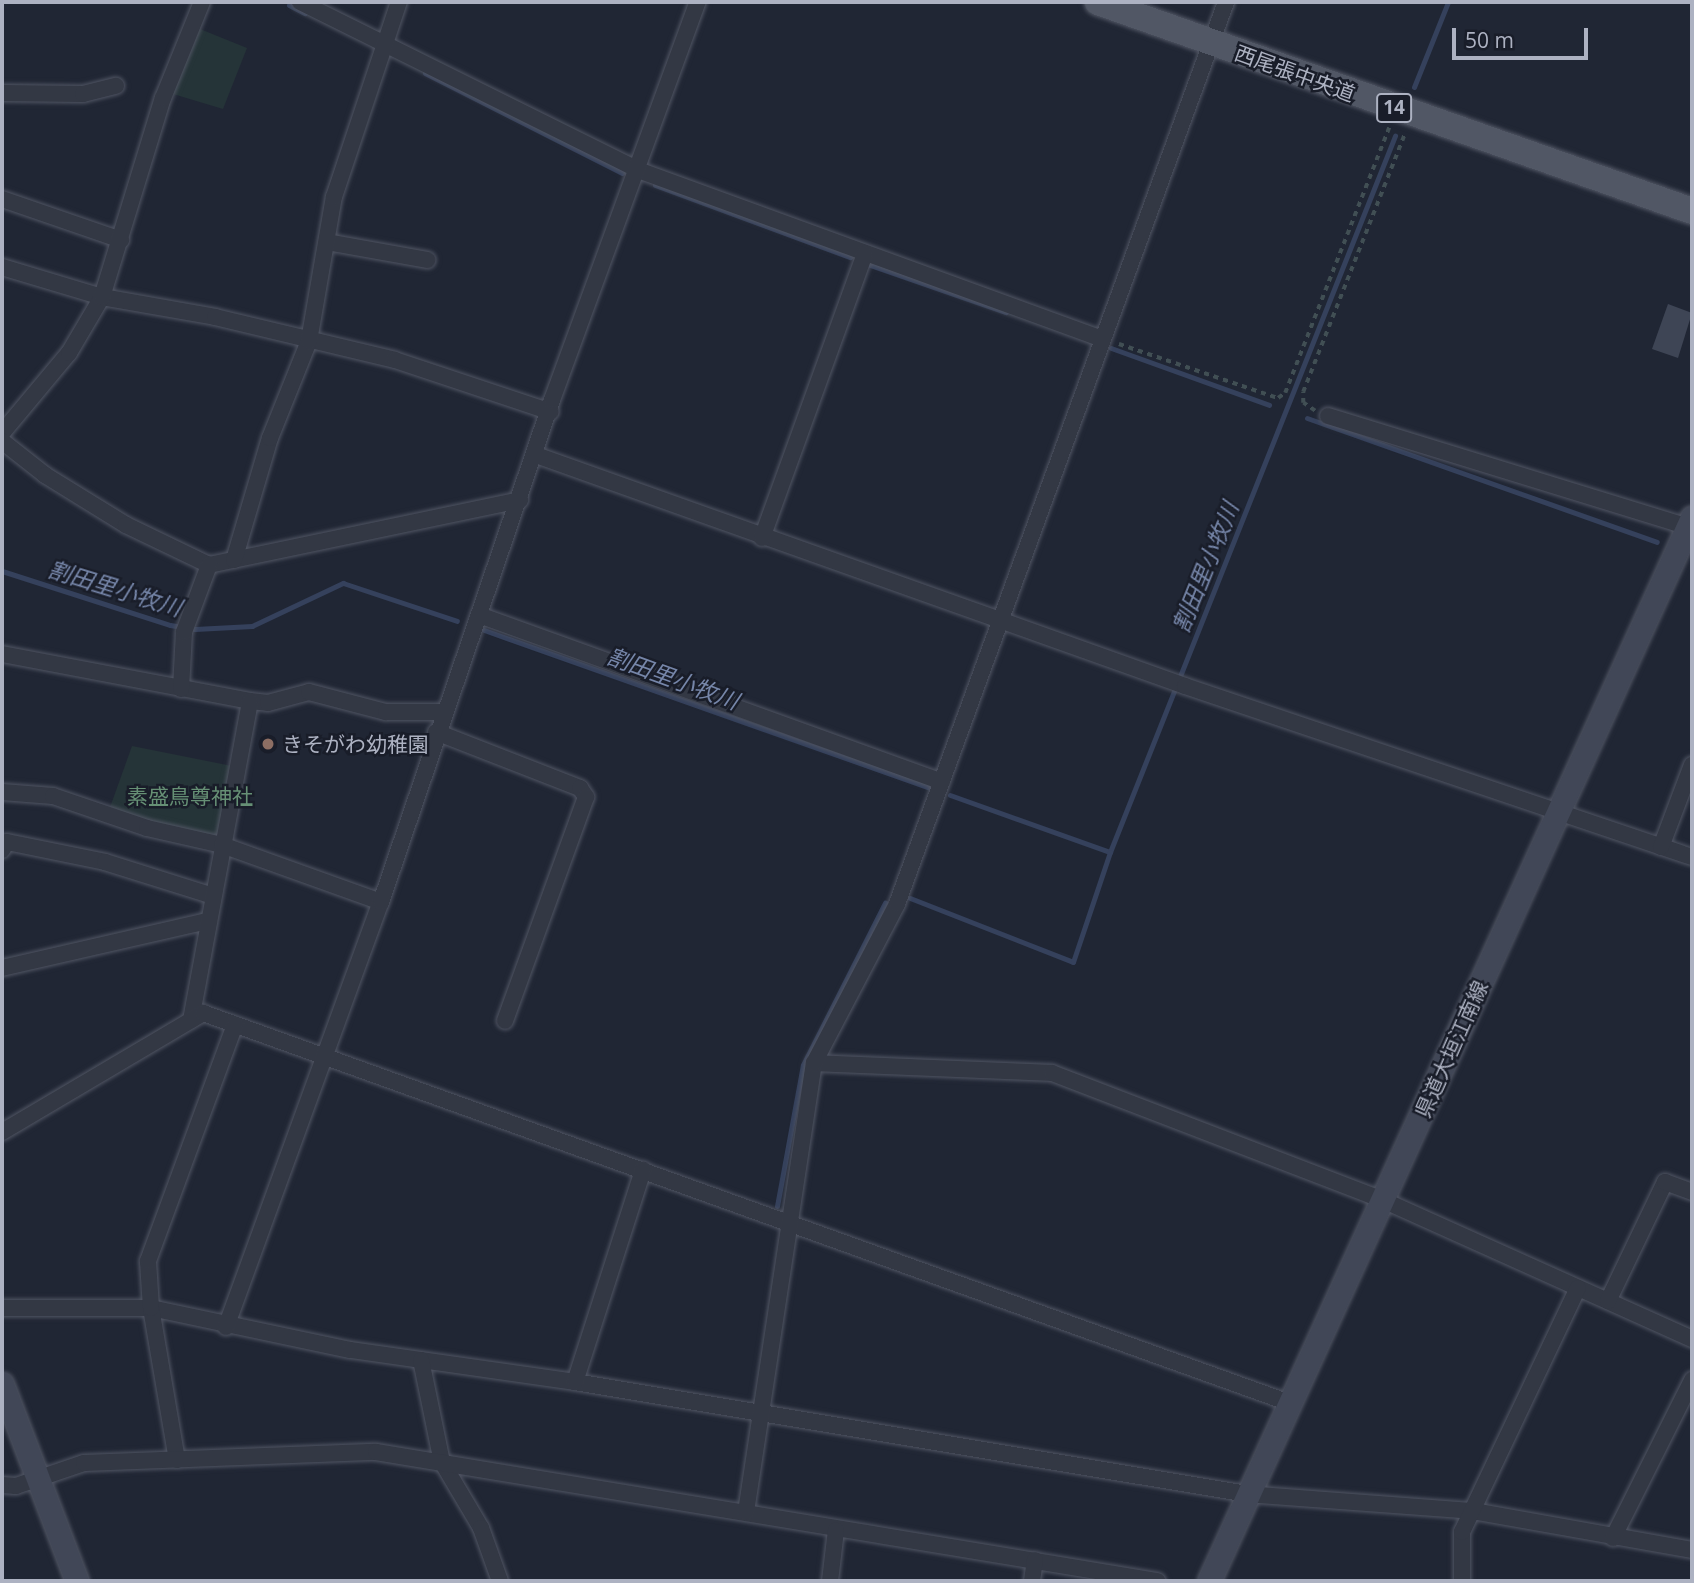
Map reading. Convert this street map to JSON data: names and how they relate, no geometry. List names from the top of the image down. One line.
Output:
{"streets":{"main road":["西尾張中央道","14","県道大垣江南線"]},"water":["割田里小牧川"],"parks":["素盛鳥尊神社"],"places":["きそがわ幼稚園"],"scale_bar":"50 m"}
